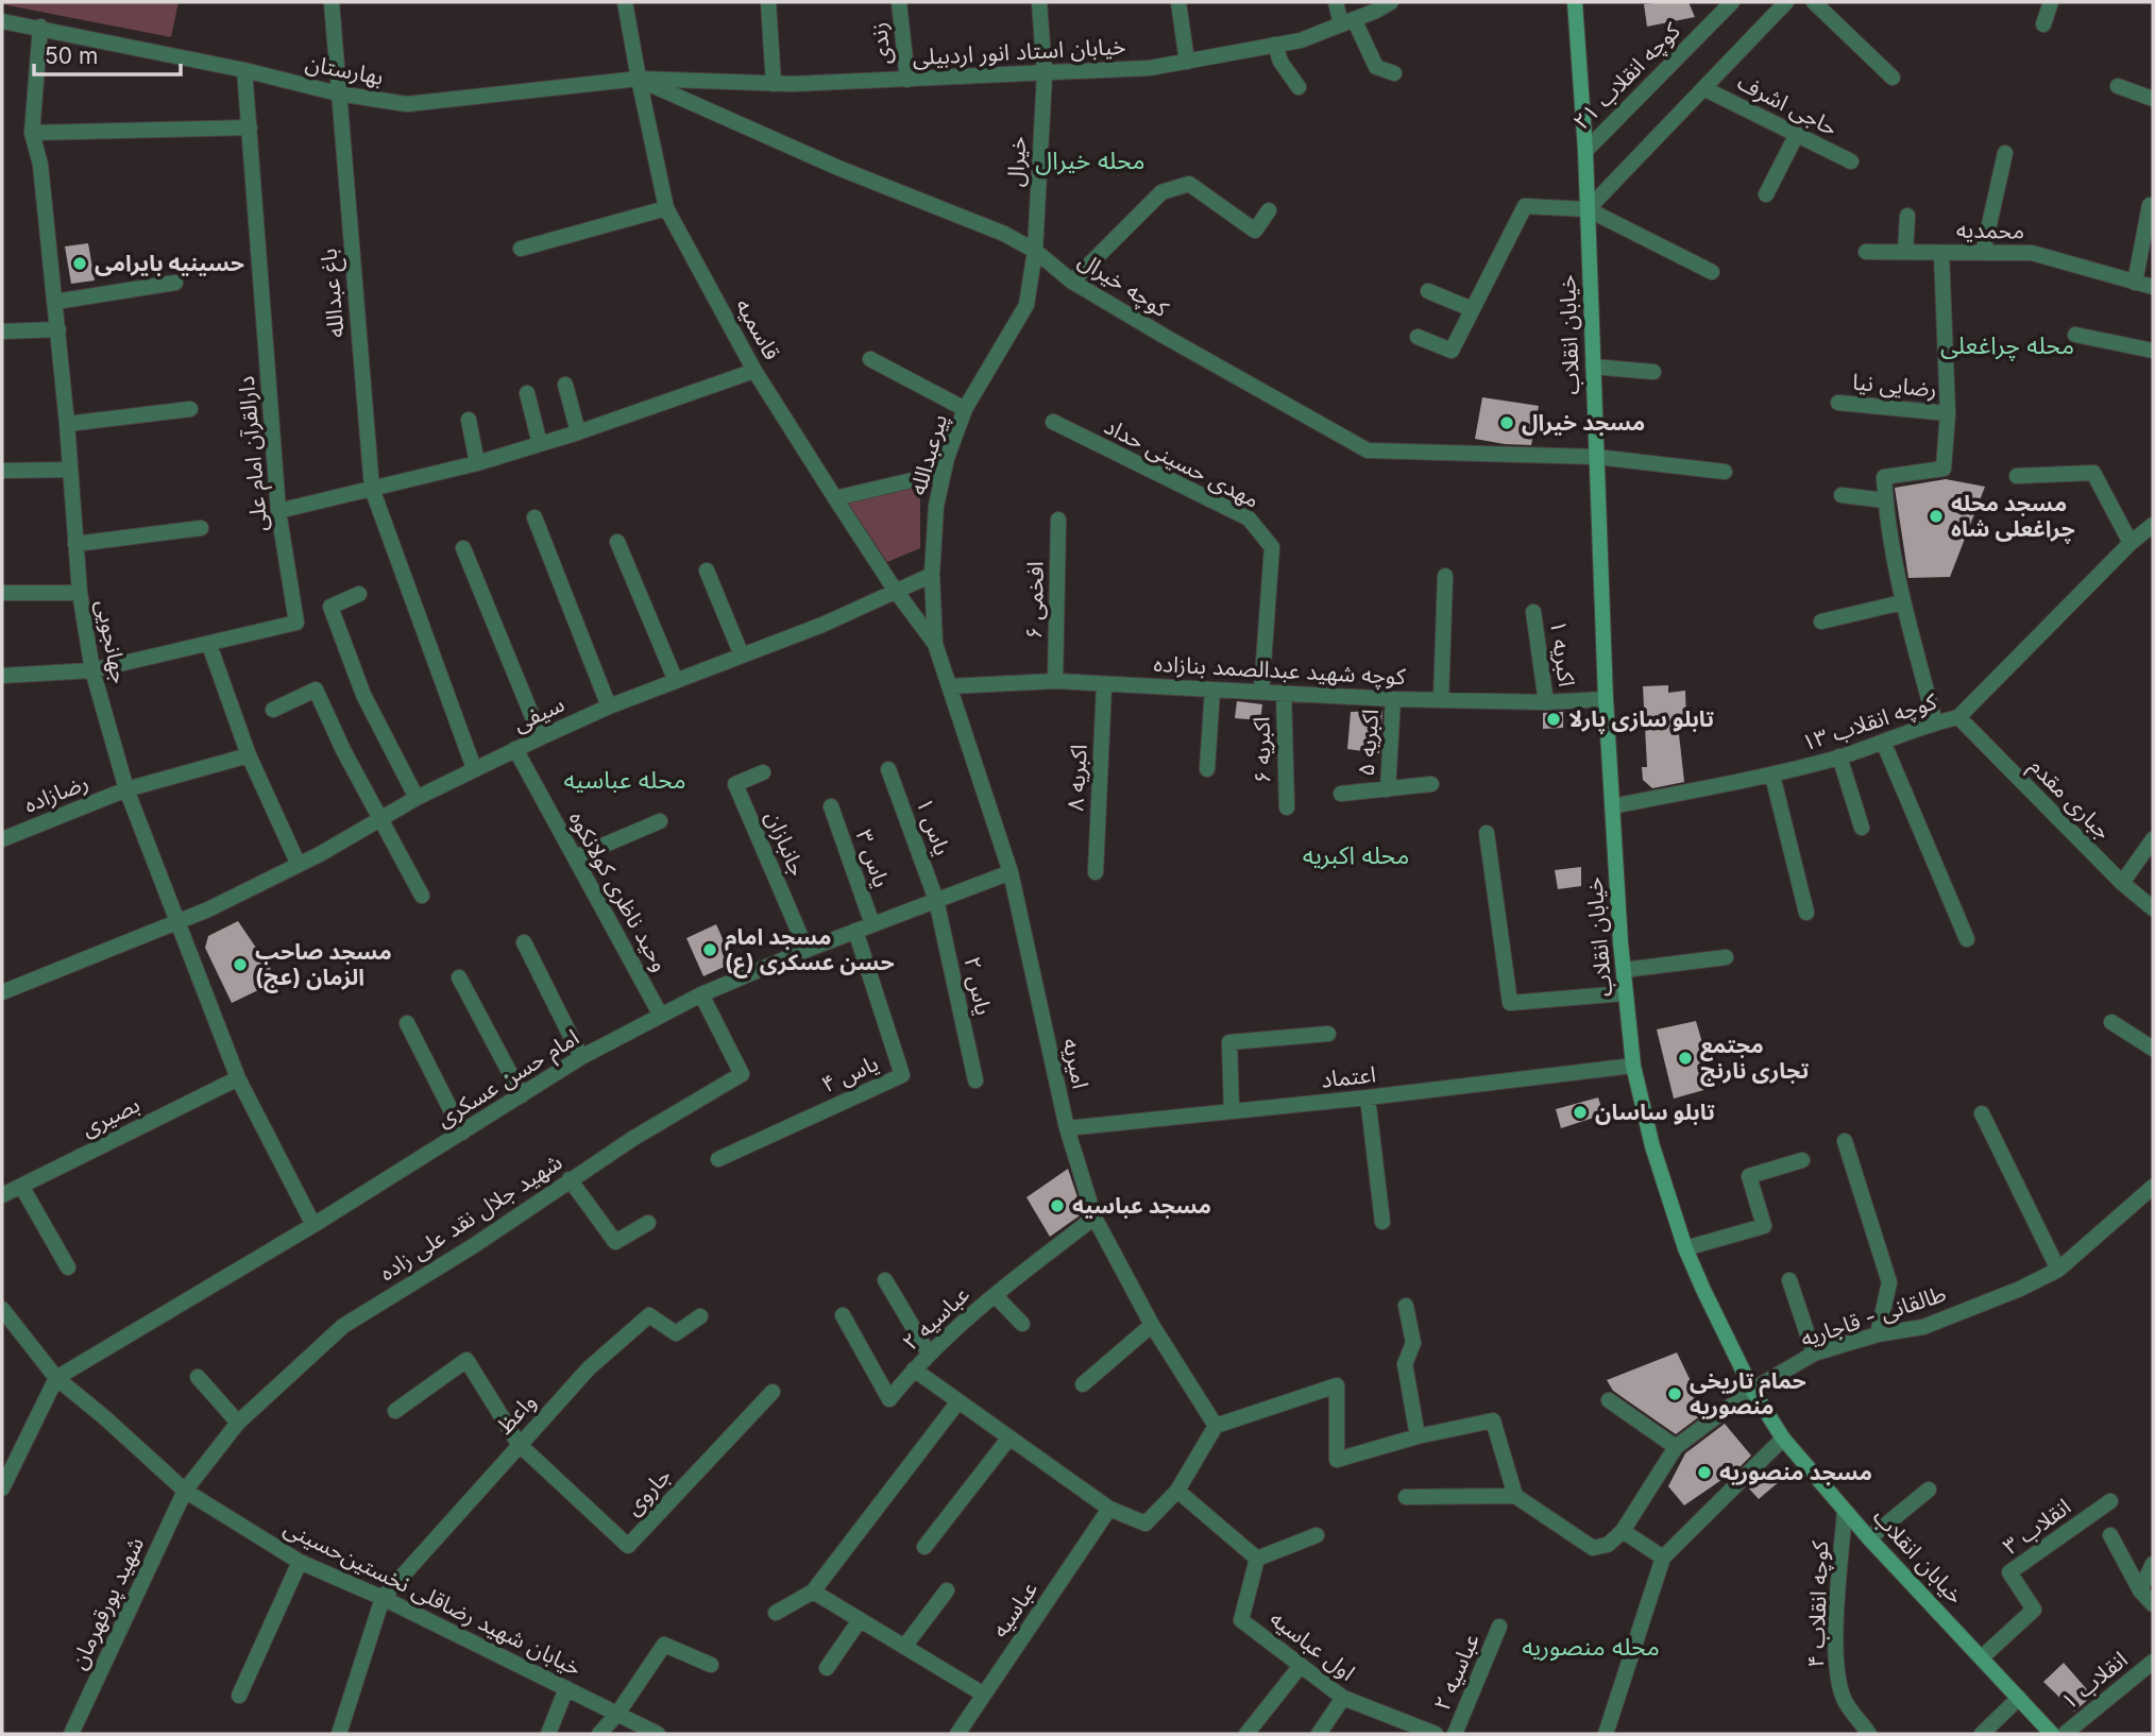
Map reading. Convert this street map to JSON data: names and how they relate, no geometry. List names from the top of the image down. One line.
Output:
{"streets":{"main road":["خیابان انقلاب"],"street":["زندی","خیابان استاد انور اردبیلی","بهارستان","کوچه انقلاب ۲۱","حاجی اشرف","خیرال","محمدیه","کوچه خیرال","باغ عبدالله","قاسمیه","رضایی نیا","دارالقرآن امام علی","پیرعبدالله","مهدی حسینی حداد","افخمی ۶","جهانجویی","اکبریه ۱","کوچه شهید عبدالصمد بنازاده","سیفی","کوچه انقلاب ۱۳","اکبریه ۵","اکبریه ۶","اکبریه ۸","رضازاده","جباری مقدم","یاس ۱","جانبازان","یاس ۳","وحید ناظری کولانکوه","یاس ۲","امیریه","یاس ۴","اعتماد","امام حسن عسکری","بصیری","شهید جلال نقد علی زاده","طالقانی - قاجاریه","عباسیه ۲","واعظ","جاروی","انقلاب ۳","خیابان شهید رضاقلی نخستین‌حسینی","شهید پورقهرمان","کوچه انقلاب ۴","عباسیه","اول عباسیه","انقلاب ۱"]},"crossings":[["زندی","خیابان استاد انور اردبیلی"],["خیابان استاد انور اردبیلی","بهارستان"],["خیابان استاد انور اردبیلی","خیرال"],["خیابان استاد انور اردبیلی","کوچه خیرال"],["خیابان استاد انور اردبیلی","قاسمیه"],["بهارستان","کوچه خیرال"],["بهارستان","باغ عبدالله"],["بهارستان","قاسمیه"],["بهارستان","دارالقرآن امام علی"],["بهارستان","جهانجویی"],["کوچه انقلاب ۲۱","خیابان انقلاب"],["خیرال","کوچه خیرال"],["خیرال","پیرعبدالله"],["محمدیه","رضایی نیا"],["کوچه خیرال","قاسمیه"],["کوچه خیرال","خیابان انقلاب"],["کوچه خیرال","پیرعبدالله"],["باغ عبدالله","سیفی"],["قاسمیه","پیرعبدالله"],["قاسمیه","سیفی"],["خیابان انقلاب","کوچه شهید عبدالصمد بنازاده"],["خیابان انقلاب","کوچه انقلاب ۱۳"],["خیابان انقلاب","اعتماد"],["خیابان انقلاب","طالقانی - قاجاریه"],["خیابان انقلاب","انقلاب ۳"],["خیابان انقلاب","کوچه انقلاب ۴"],["دارالقرآن امام علی","جهانجویی"],["پیرعبدالله","کوچه شهید عبدالصمد بنازاده"],["پیرعبدالله","سیفی"],["پیرعبدالله","امیریه"],["مهدی حسینی حداد","کوچه شهید عبدالصمد بنازاده"],["افخمی ۶","کوچه شهید عبدالصمد بنازاده"],["جهانجویی","سیفی"],["جهانجویی","رضازاده"],["جهانجویی","امام حسن عسکری"],["جهانجویی","بصیری"],["اکبریه ۱","کوچه شهید عبدالصمد بنازاده"],["کوچه شهید عبدالصمد بنازاده","اکبریه ۵"],["کوچه شهید عبدالصمد بنازاده","اکبریه ۶"],["کوچه شهید عبدالصمد بنازاده","اکبریه ۸"],["کوچه شهید عبدالصمد بنازاده","امیریه"],["سیفی","وحید ناظری کولانکوه"],["کوچه انقلاب ۱۳","جباری مقدم"],["یاس ۱","یاس ۲"],["یاس ۱","امام حسن عسکری"],["جانبازان","امام حسن عسکری"],["یاس ۳","امام حسن عسکری"],["وحید ناظری کولانکوه","امام حسن عسکری"],["یاس ۲","امام حسن عسکری"],["امیریه","اعتماد"],["امیریه","امام حسن عسکری"],["امیریه","عباسیه ۲"],["یاس ۴","امام حسن عسکری"],["امام حسن عسکری","شهید جلال نقد علی زاده"],["امام حسن عسکری","خیابان شهید رضاقلی نخستین‌حسینی"],["شهید جلال نقد علی زاده","خیابان شهید رضاقلی نخستین‌حسینی"],["شهید جلال نقد علی زاده","شهید پورقهرمان"],["واعظ","جاروی"],["واعظ","خیابان شهید رضاقلی نخستین‌حسینی"],["خیابان شهید رضاقلی نخستین‌حسینی","شهید پورقهرمان"]],"districts":["محله خیرال","محله چراغعلی","محله عباسیه","محله اکبریه","محله منصوریه"],"places":["حسینیه بایرامی","مسجد خیرال","مسجد محله چراغعلی شاه","تابلو سازی پارلا","مسجد امام حسن عسکری (ع)","مسجد صاحب الزمان (عج)","مجتمع تجاری نارنج","تابلو ساسان","مسجد عباسیه","حمام تاریخی منصوریه","مسجد منصوریه"],"scale_bar":"50 m"}
